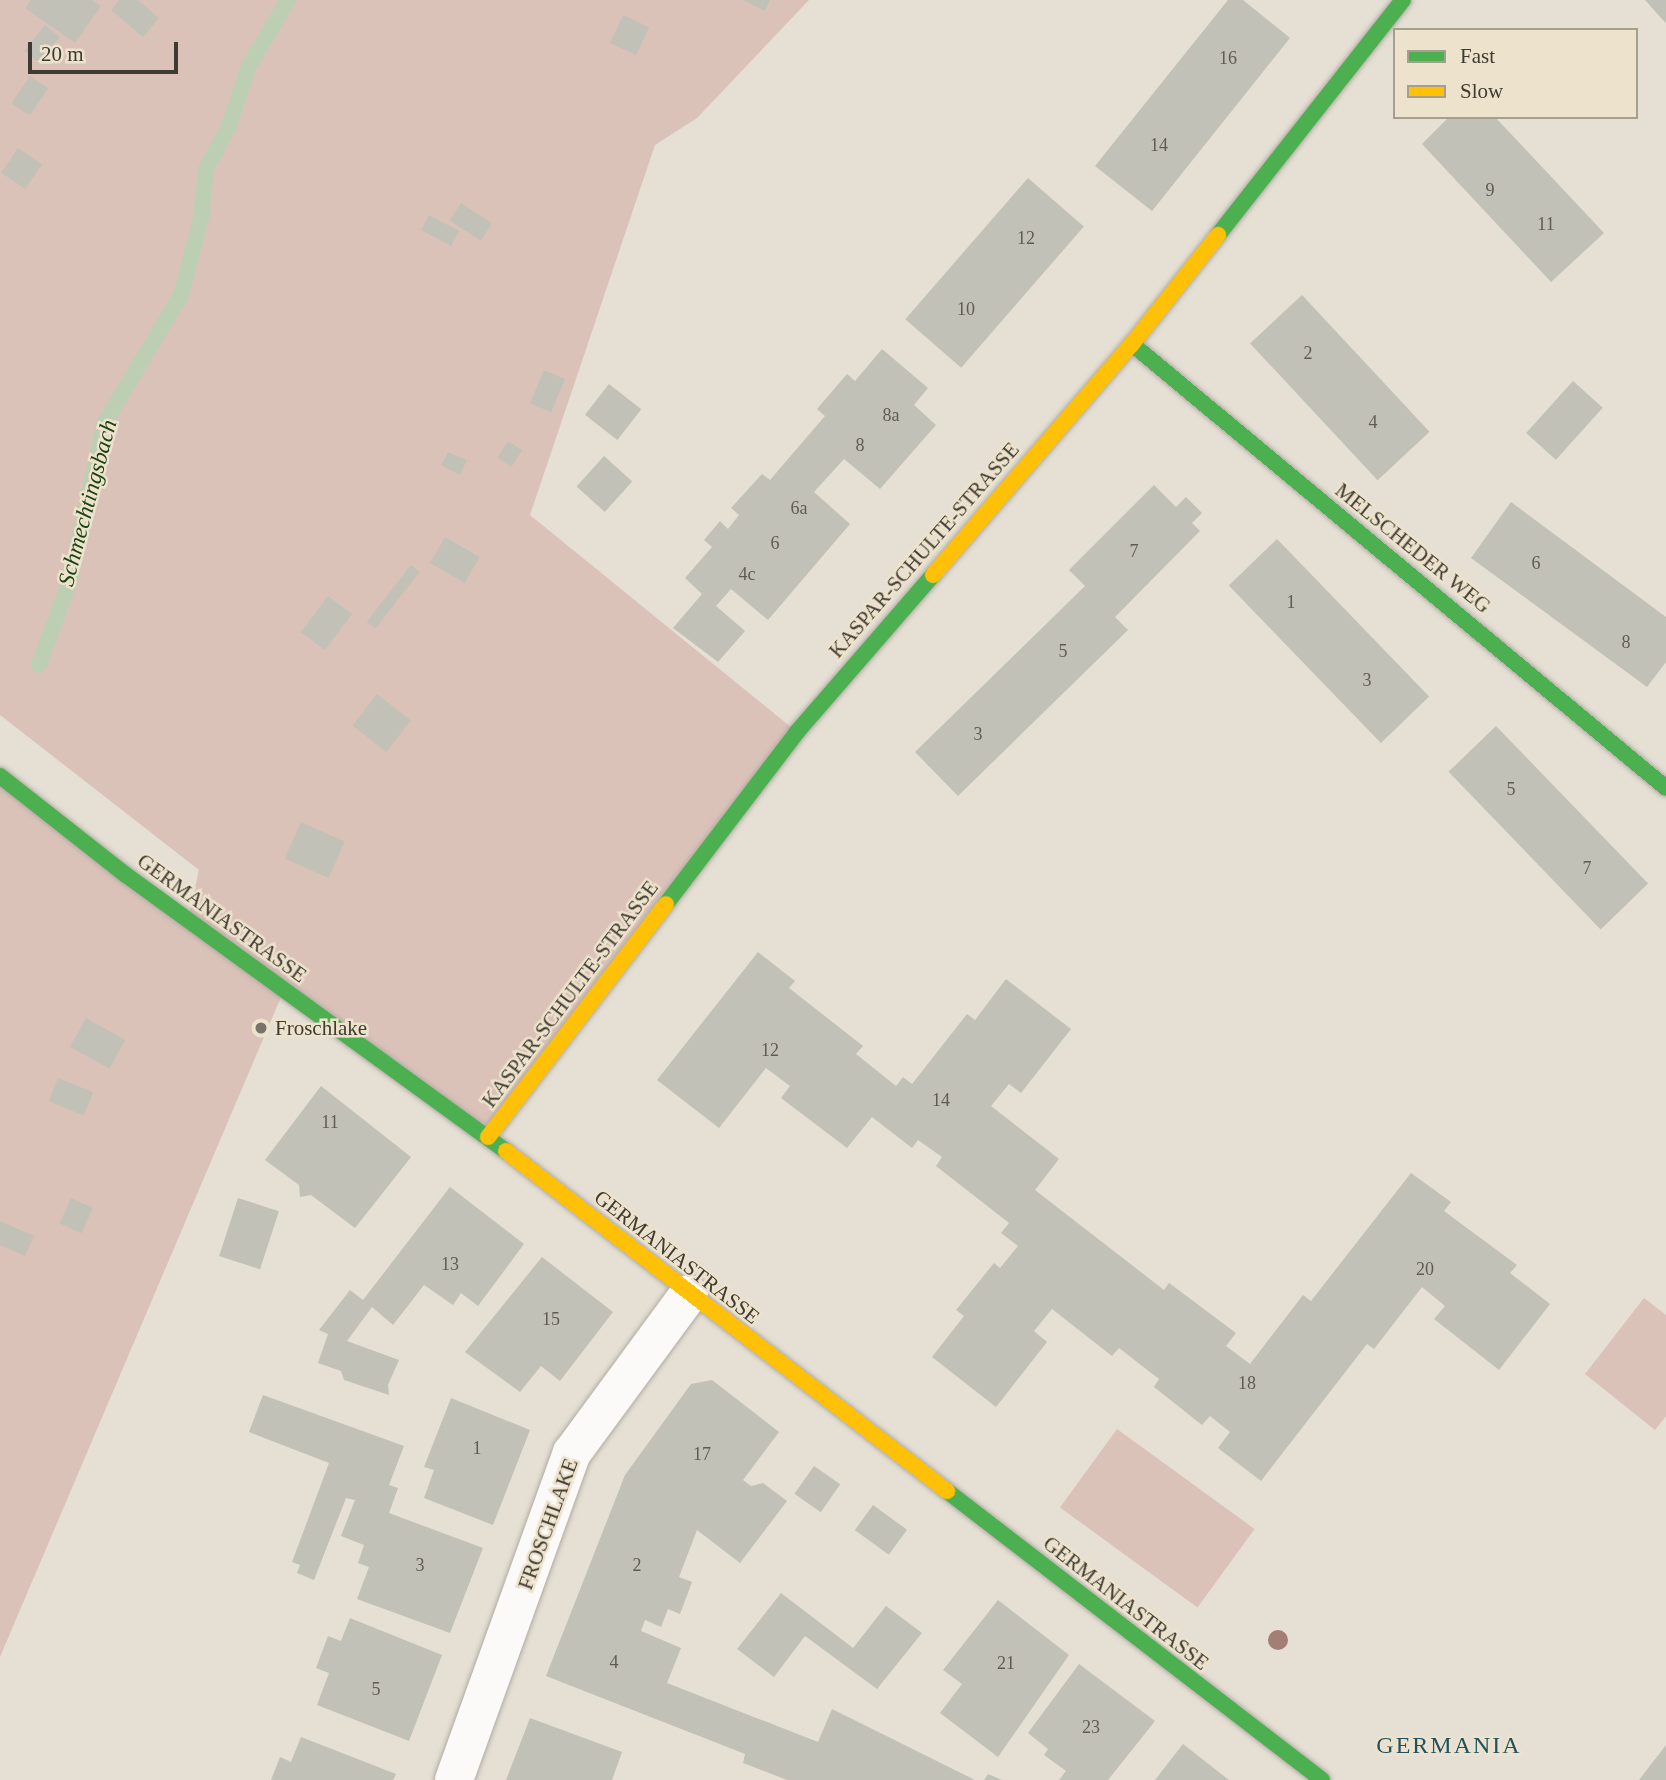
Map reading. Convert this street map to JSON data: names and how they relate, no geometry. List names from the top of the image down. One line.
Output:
{"streets":{"street":["MELSCHEDER WEG","KASPAR-SCHULTE-STRASSE","GERMANIASTRASSE","FROSCHLAKE"]},"crossings":[["MELSCHEDER WEG","KASPAR-SCHULTE-STRASSE"],["KASPAR-SCHULTE-STRASSE","GERMANIASTRASSE"],["GERMANIASTRASSE","FROSCHLAKE"]],"districts":["GERMANIA"],"water":["Schmechtingsbach"],"places":["Froschlake"],"house_numbers":["16","14","9","11","12","10","2","8a","4","8","6a","6","7","6","4c","1","8","5","3","3","5","7","12","14","11","13","20","15","18","1","17","3","2","4","21","5","23"],"legend":["Fast","Slow"],"scale_bar":"20 m"}
